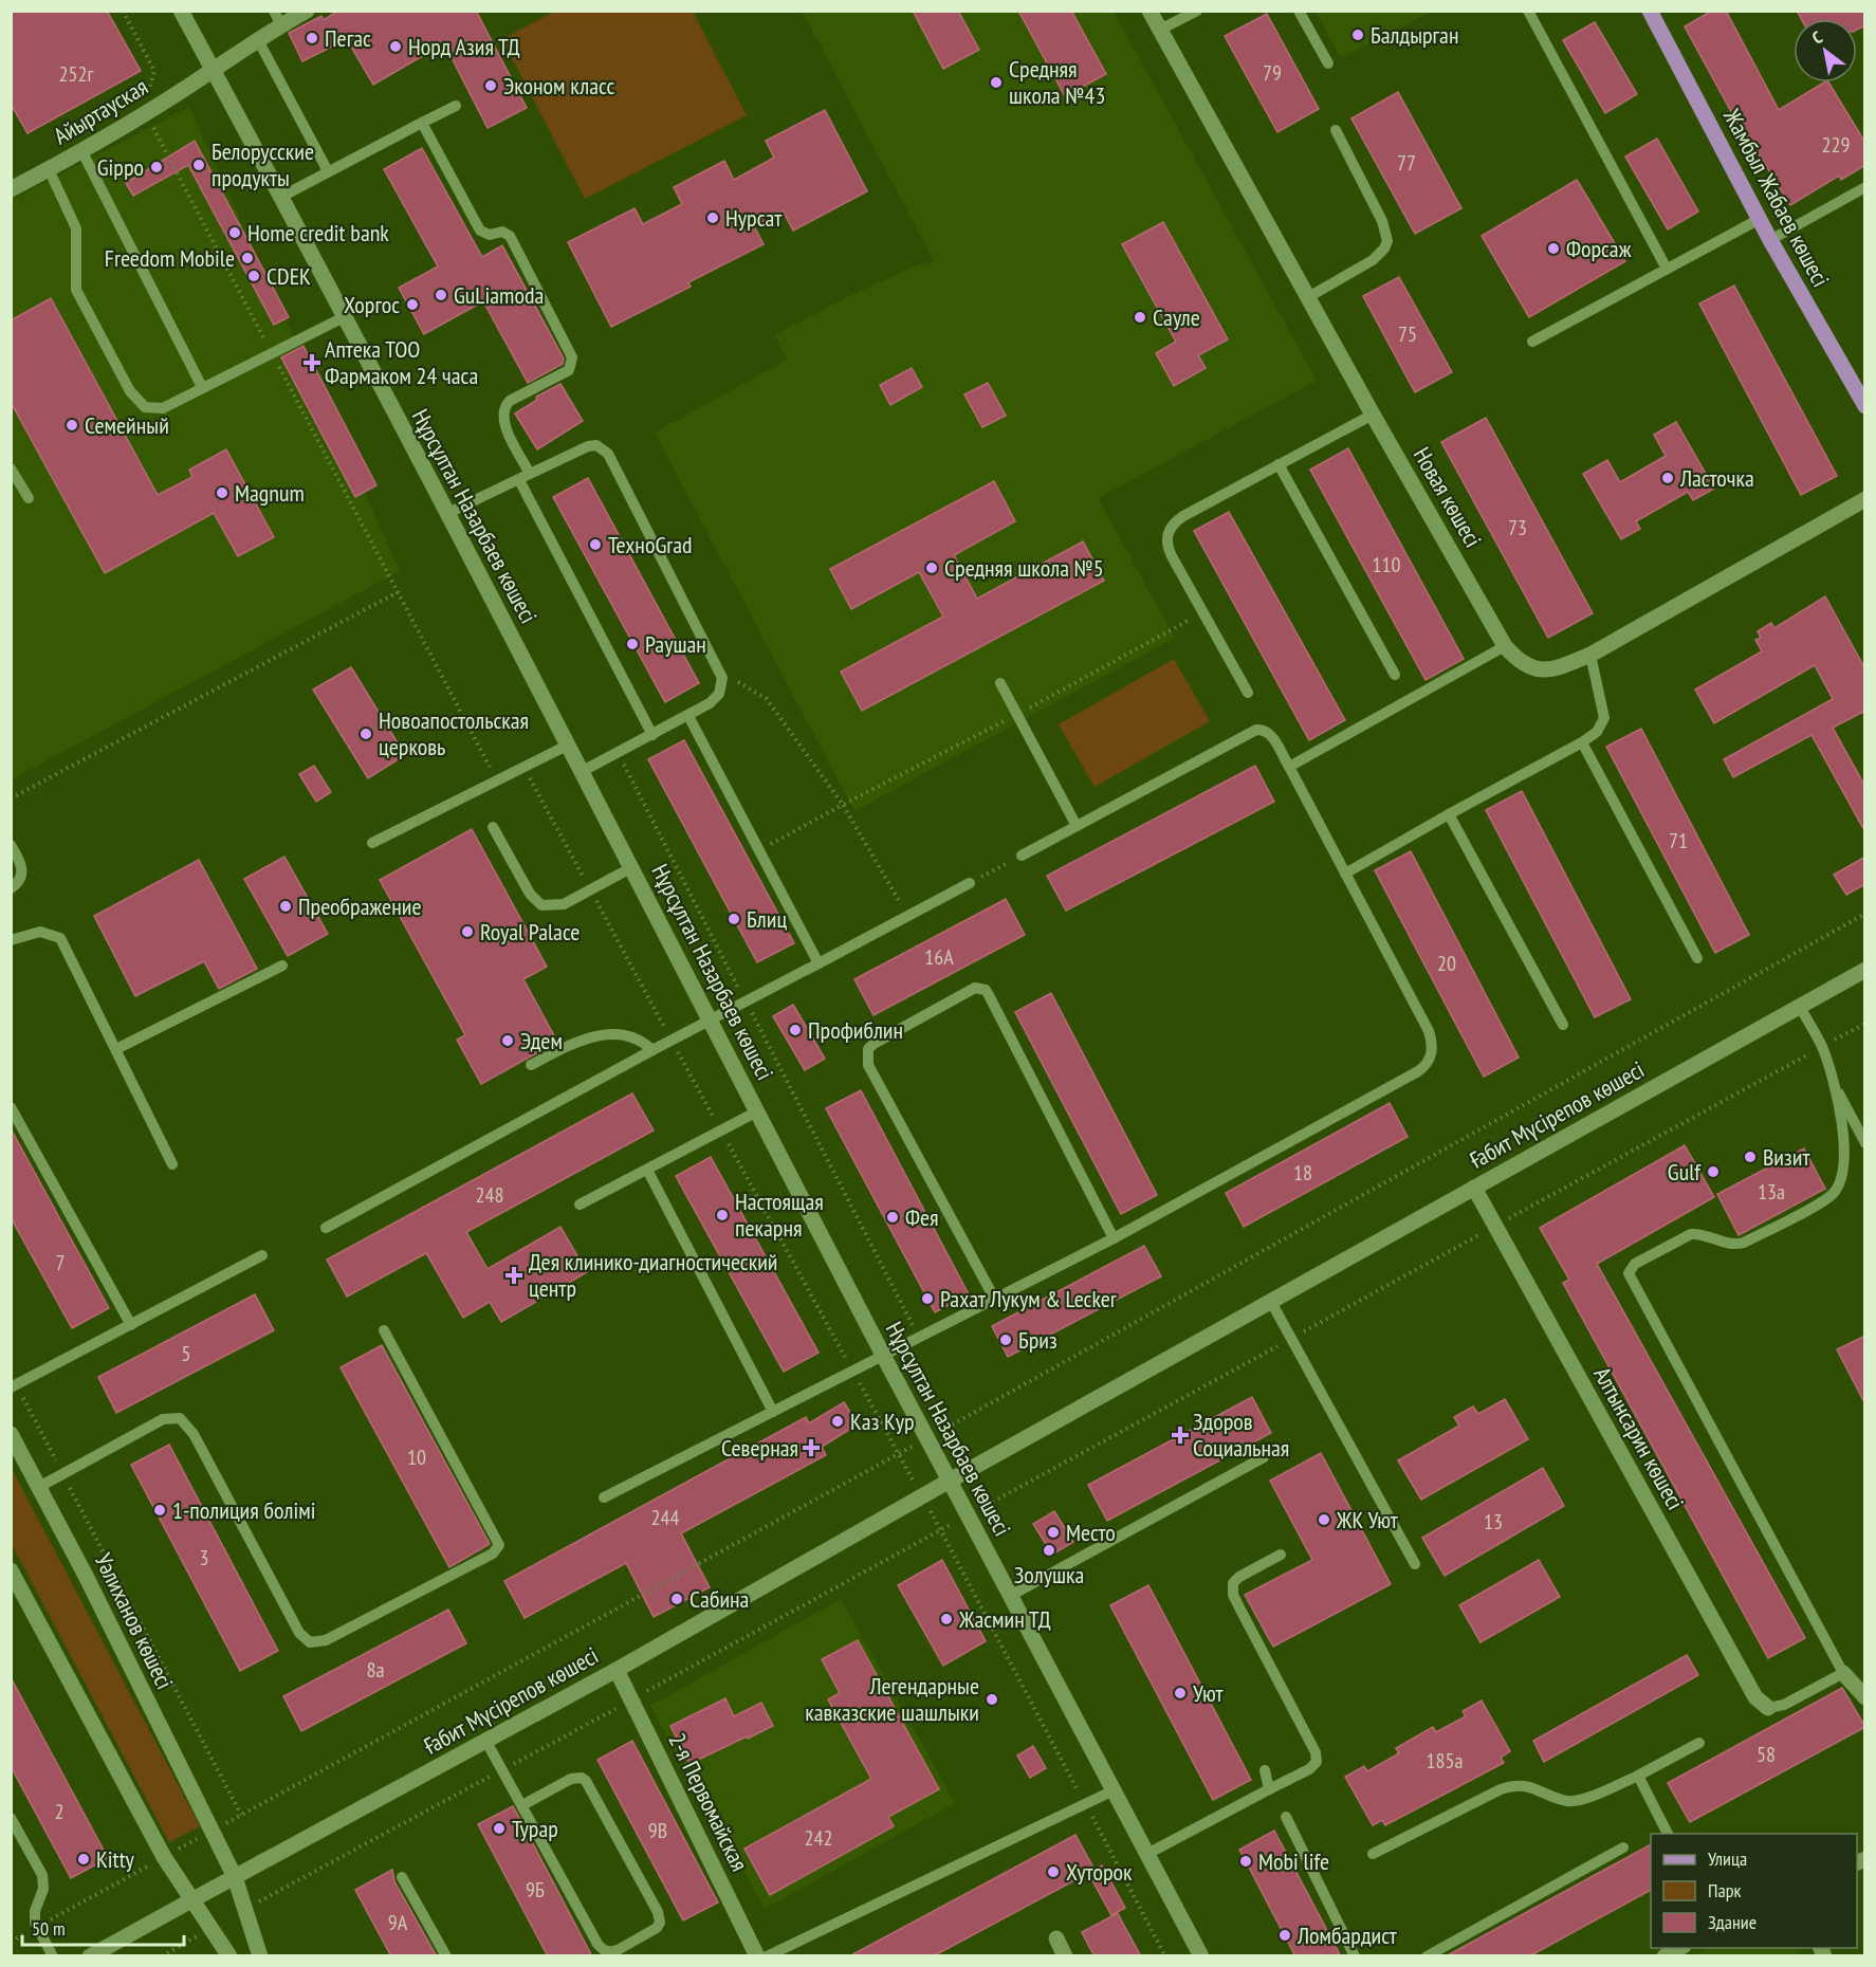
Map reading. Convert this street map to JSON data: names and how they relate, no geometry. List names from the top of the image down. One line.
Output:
{"streets":{"main road":["Айыртауская","Жамбыл Жабаев көшесі","Новая көшесі","Нұрсұлтан Назарбаев көшесі","Ғабит Мүсірепов көшесі","Алтынсарин көшесі","Уәлиханов көшесі","2-я Первомайская"]},"crossings":[["Айыртауская","Нұрсұлтан Назарбаев көшесі"],["Нұрсұлтан Назарбаев көшесі","Ғабит Мүсірепов көшесі"],["Ғабит Мүсірепов көшесі","Алтынсарин көшесі"],["Ғабит Мүсірепов көшесі","Уәлиханов көшесі"],["Ғабит Мүсірепов көшесі","2-я Первомайская"]],"places":{"other":["Балдырган","Пегас","Норд Азия ТД","Средняя школа №43","Эконом класс","Белорусские продукты","Gippo","Нурсат","Home credit bank","Форсаж","Freedom Mobile","CDEK","GuLiamoda","Хоргос","Сауле","Семейный","Ласточка","Magnum","ТехноGrad","Средняя школа №5","Раушан","Новоапостольская церковь","Преображение","Блиц","Royal Palace","Профиблин","Эдем","Визит","Gulf","Настоящая пекарня","Фея","Рахат Лукум & Lecker","Бриз","Каз Кур","1-полиция болiмi","ЖК Уют","Место","Золушка","Сабина","Жасмин ТД","Уют","Легендарные кавказские шашлыки","Турар","Kitty","Mobi life","Хуторок","Ломбардист"],"health":["Аптека ТОО Фармаком 24 часа","Дея клинико-диагностический центр","Здоров Социальная","Северная"]},"house_numbers":["79","252г","229","77","75","73","110","71","16А","20","18","13а","248","7","5","10","244","13","3","8а","58","185а","2","9В","242","9Б","9А"],"legend":["Улица","Парк","Здание"],"scale_bar":"50 m","north":"top left"}
